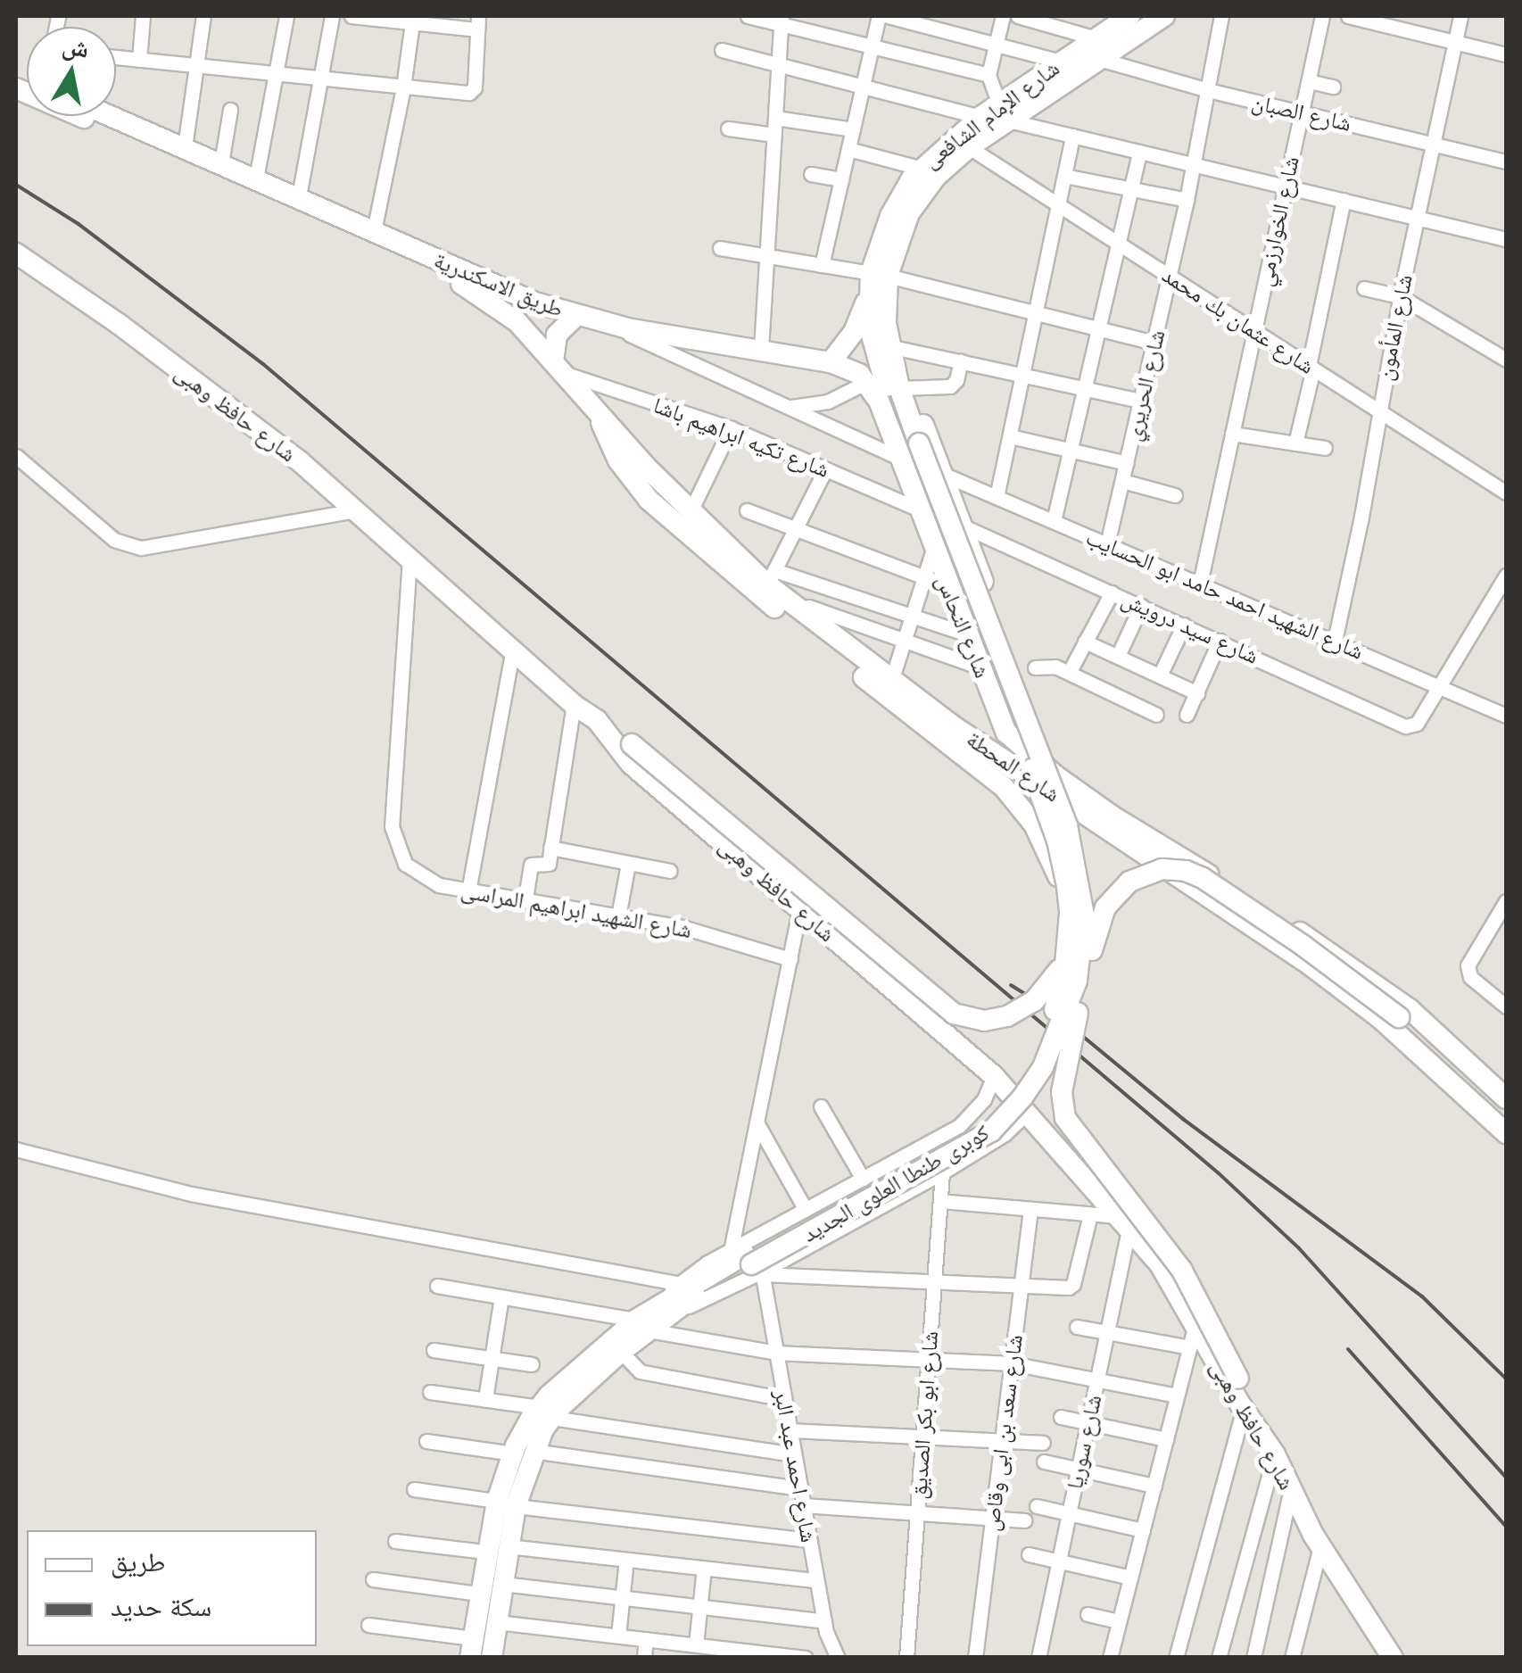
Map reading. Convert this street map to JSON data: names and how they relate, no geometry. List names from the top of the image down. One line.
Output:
{"streets":{"main road":["شارع الإمام الشافعى","طريق الاسكندرية","شارع حافظ وهبى","شارع النحاس","شارع المحطة","كوبرى طنطا العلوى الجديد"],"street":["شارع الصبان","شارع الخوارزمي","شارع عثمان بك محمد","شارع المأمون","شارع الحريري","شارع تكيه ابراهيم باشا","شارع الشهيد احمد حامد ابو الحسايب","شارع سيد درويش","شارع الشهيد ابراهيم المراسى","شارع ابو بكر الصديق","شارع سعد بن ابى وقاص","شارع سوريا","شارع احمد عبد البر"]},"crossings":[["شارع الصبان","شارع الإمام الشافعى"],["شارع الصبان","شارع الخوارزمي"],["شارع الصبان","شارع المأمون"],["شارع الصبان","شارع الحريري"],["شارع الإمام الشافعى","شارع عثمان بك محمد"],["شارع الإمام الشافعى","شارع الشهيد احمد حامد ابو الحسايب"],["شارع الإمام الشافعى","شارع النحاس"],["شارع الإمام الشافعى","شارع سيد درويش"],["شارع الإمام الشافعى","شارع المحطة"],["شارع الإمام الشافعى","كوبرى طنطا العلوى الجديد"],["شارع الخوارزمي","شارع عثمان بك محمد"],["شارع الخوارزمي","شارع الشهيد احمد حامد ابو الحسايب"],["طريق الاسكندرية","شارع تكيه ابراهيم باشا"],["طريق الاسكندرية","شارع المحطة"],["شارع عثمان بك محمد","شارع المأمون"],["شارع عثمان بك محمد","شارع الحريري"],["شارع المأمون","شارع الشهيد احمد حامد ابو الحسايب"],["شارع الحريري","شارع الشهيد احمد حامد ابو الحسايب"],["شارع حافظ وهبى","شارع الشهيد ابراهيم المراسى"],["شارع حافظ وهبى","شارع سوريا"],["شارع تكيه ابراهيم باشا","شارع النحاس"],["شارع تكيه ابراهيم باشا","شارع المحطة"],["شارع الشهيد احمد حامد ابو الحسايب","شارع سيد درويش"],["شارع النحاس","شارع المحطة"],["شارع النحاس","كوبرى طنطا العلوى الجديد"],["كوبرى طنطا العلوى الجديد","شارع احمد عبد البر"]],"legend":["طريق","سكة حديد"],"north":"top"}
